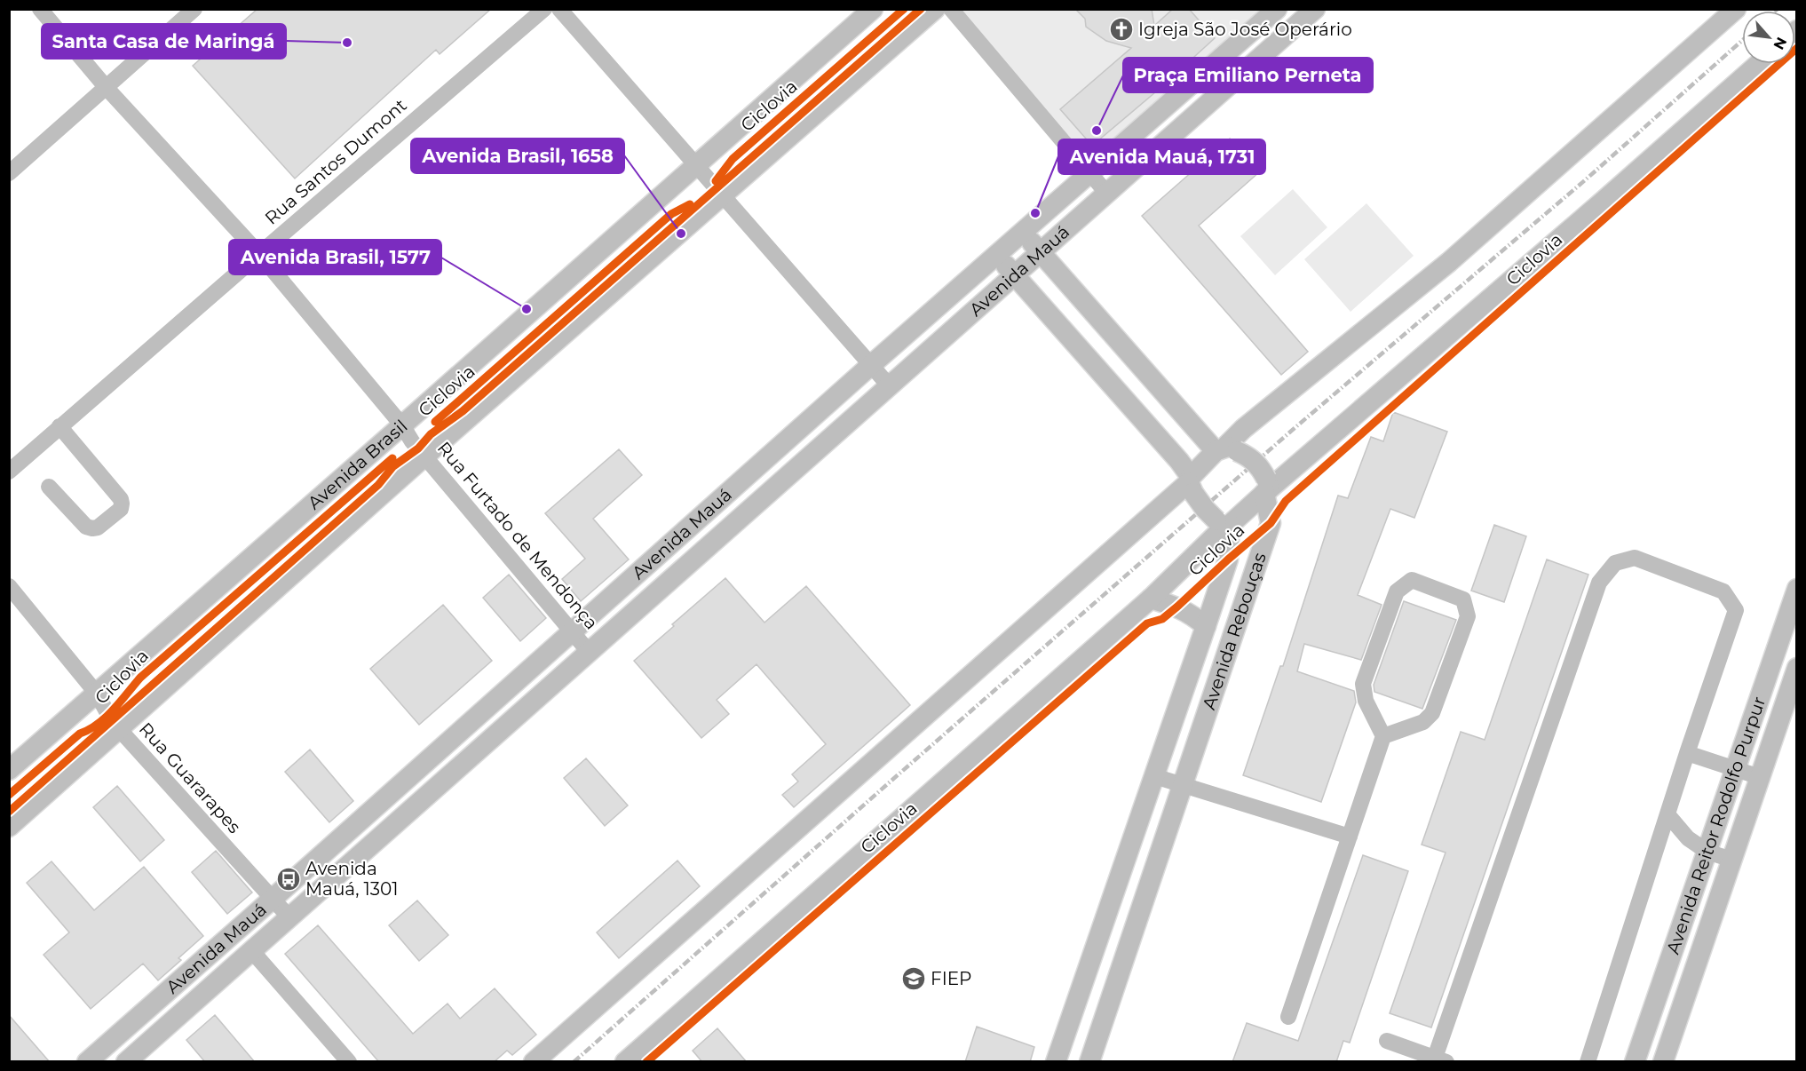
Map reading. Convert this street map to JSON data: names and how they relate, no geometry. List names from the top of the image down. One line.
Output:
{"streets":{"main road":["Avenida Mauá","Avenida Brasil","Avenida Rebouças","Avenida Reitor Rodolfo Purpur"],"street":["Rua Santos Dumont","Rua Furtado de Mendonça","Rua Guararapes"],"cycle path":["Ciclovia"]},"crossings":[["Rua Santos Dumont","Rua Furtado de Mendonça"],["Avenida Mauá","Rua Furtado de Mendonça"],["Avenida Mauá","Avenida Rebouças"],["Avenida Mauá","Rua Guararapes"],["Avenida Brasil","Rua Furtado de Mendonça"],["Avenida Brasil","Rua Guararapes"]],"places":{"church":["Igreja São José Operário"],"other":["Santa Casa de Maringá","Praça Emiliano Perneta","Avenida Mauá, 1731","Avenida Brasil, 1658","Avenida Brasil, 1577"],"bus stop":["Avenida Mauá, 1301"],"school or university":["FIEP"]},"north":"bottom right"}
